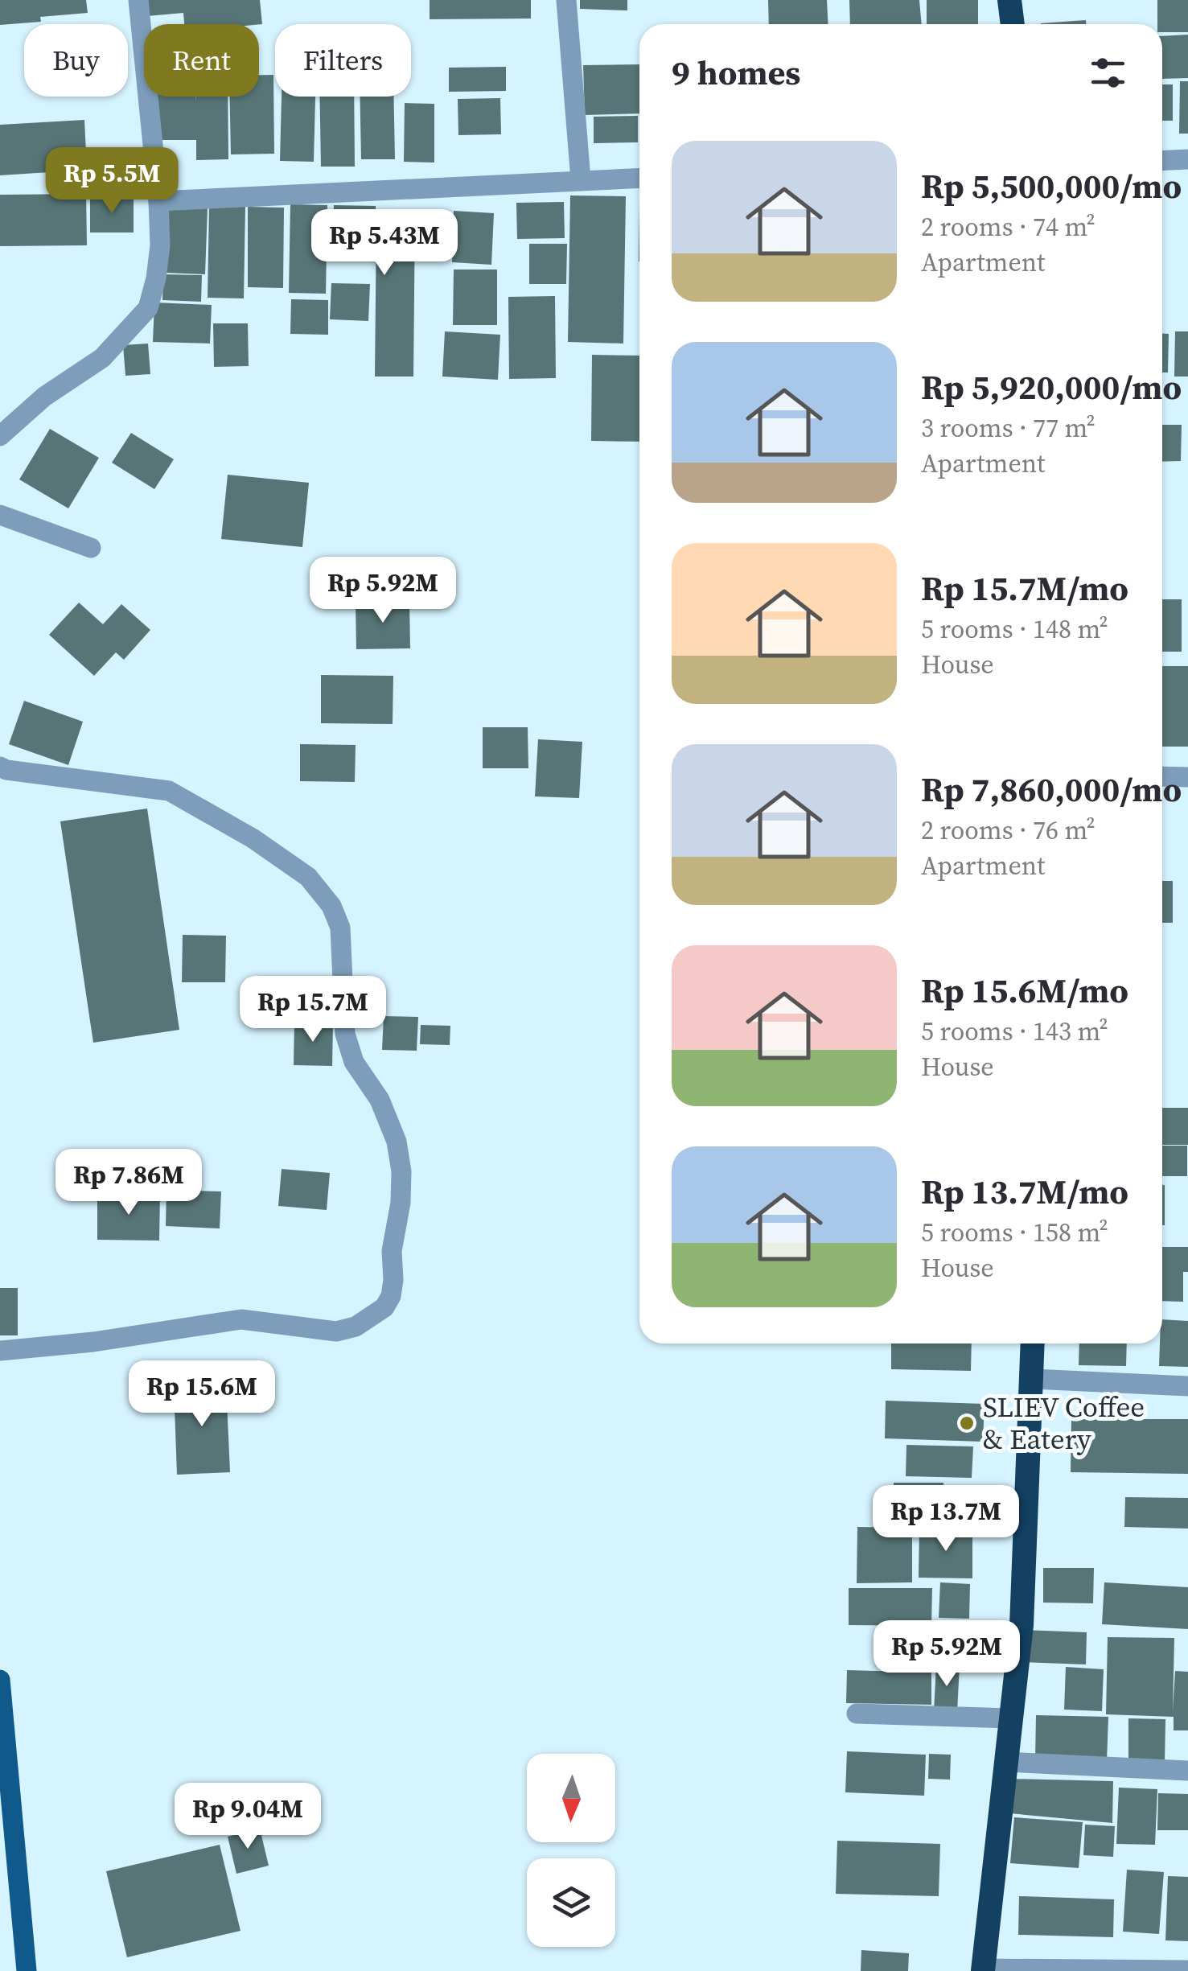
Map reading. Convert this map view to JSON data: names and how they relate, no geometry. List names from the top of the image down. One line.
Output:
{"places":["SLIEV Coffee & Eatery"],"north":"bottom","page":{"chip":["Buy","Rent","Filters"],"heading":"9 homes","list":[{"name":"Rp 5,500,000/mo","note":"2 rooms · 74 m² · Apartment"},{"name":"Rp 5,920,000/mo","note":"3 rooms · 77 m² · Apartment"},{"name":"Rp 15.7M/mo","note":"5 rooms · 148 m² · House"},{"name":"Rp 7,860,000/mo","note":"2 rooms · 76 m² · Apartment"},{"name":"Rp 15.6M/mo","note":"5 rooms · 143 m² · House"},{"name":"Rp 13.7M/mo","note":"5 rooms · 158 m² · House"}],"price":["Rp 5.5M","Rp 5.43M","Rp 5.92M","Rp 15.7M","Rp 7.86M","Rp 15.6M","Rp 13.7M","Rp 5.92M","Rp 9.04M"]}}
